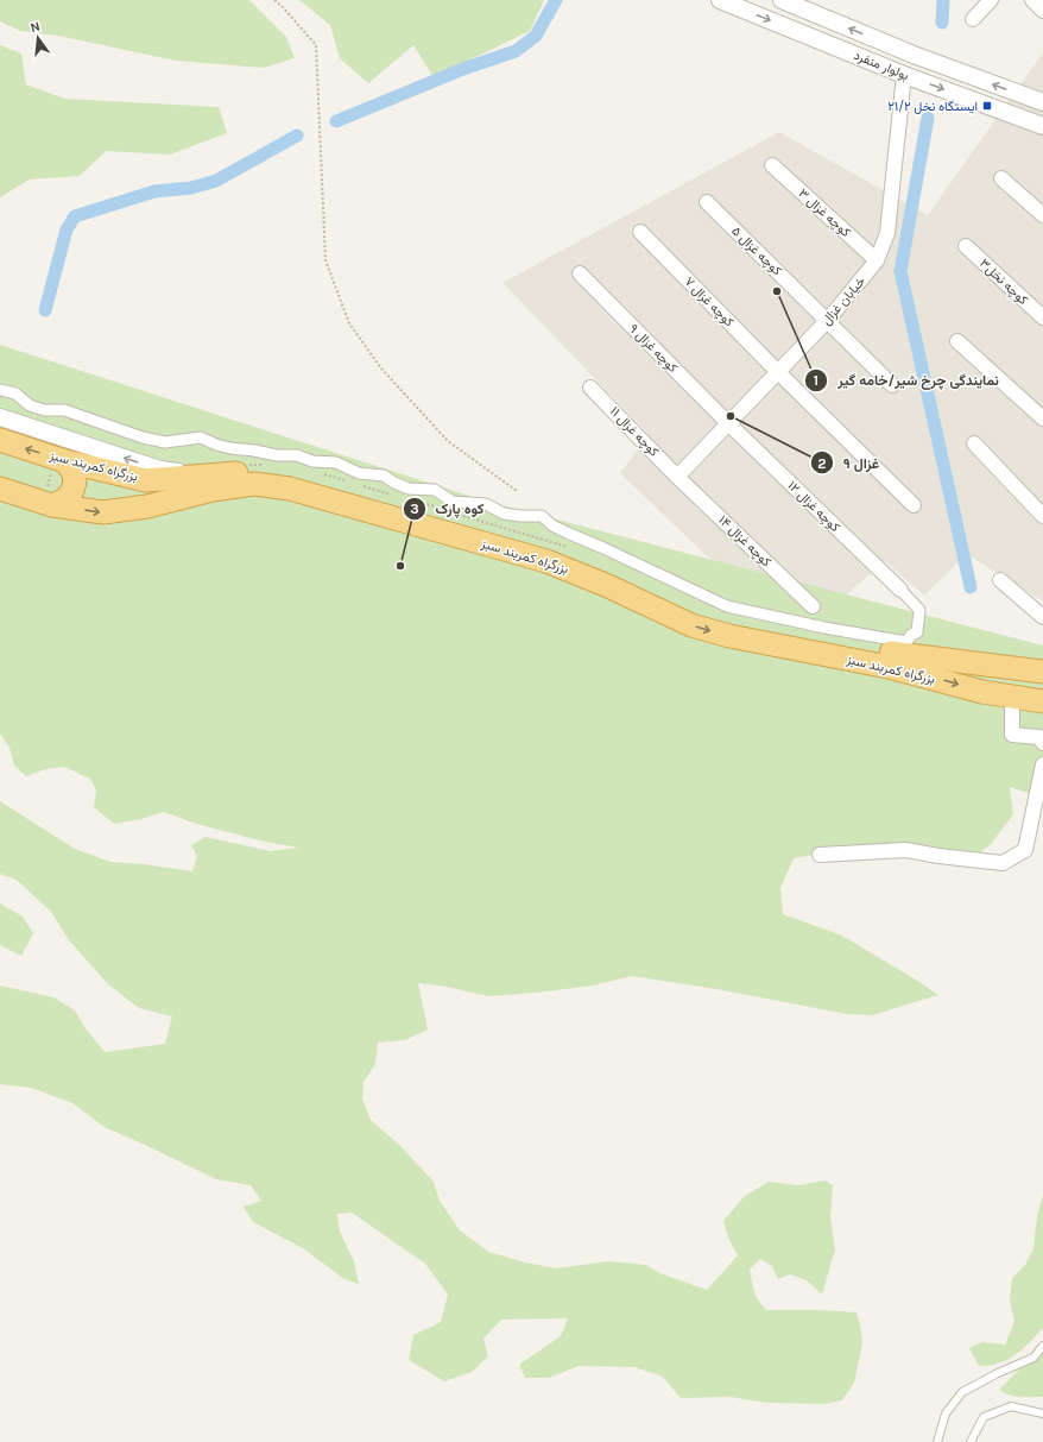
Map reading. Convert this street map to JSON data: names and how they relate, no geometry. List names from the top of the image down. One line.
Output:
{"streets":{"highway":["بزرگراه کمربند سبز"],"street":["بولوار منفرد","کوچه غزال ۳","کوچه غزال ۵","کوچه نخل۳","خیابان غزال","کوچه غزال ۷","کوچه غزال ۹","کوچه غزال ۱۱","کوچه غزال ۱۲","کوچه غزال ۱۴"]},"crossings":[["بولوار منفرد","خیابان غزال"],["کوچه غزال ۳","خیابان غزال"],["کوچه غزال ۵","خیابان غزال"],["خیابان غزال","کوچه غزال ۷"],["خیابان غزال","کوچه غزال ۹"],["خیابان غزال","کوچه غزال ۱۱"],["خیابان غزال","کوچه غزال ۱۲"],["خیابان غزال","کوچه غزال ۱۴"],["کوچه غزال ۹","کوچه غزال ۱۲"],["کوچه غزال ۱۱","کوچه غزال ۱۴"]],"places":{"transit":["ایستگاه نخل ۲۱/۲"],"other":["نمایندگی چرخ شیر/خامه گیر","غزال ۹","کوه پارک"]},"north":"top"}
